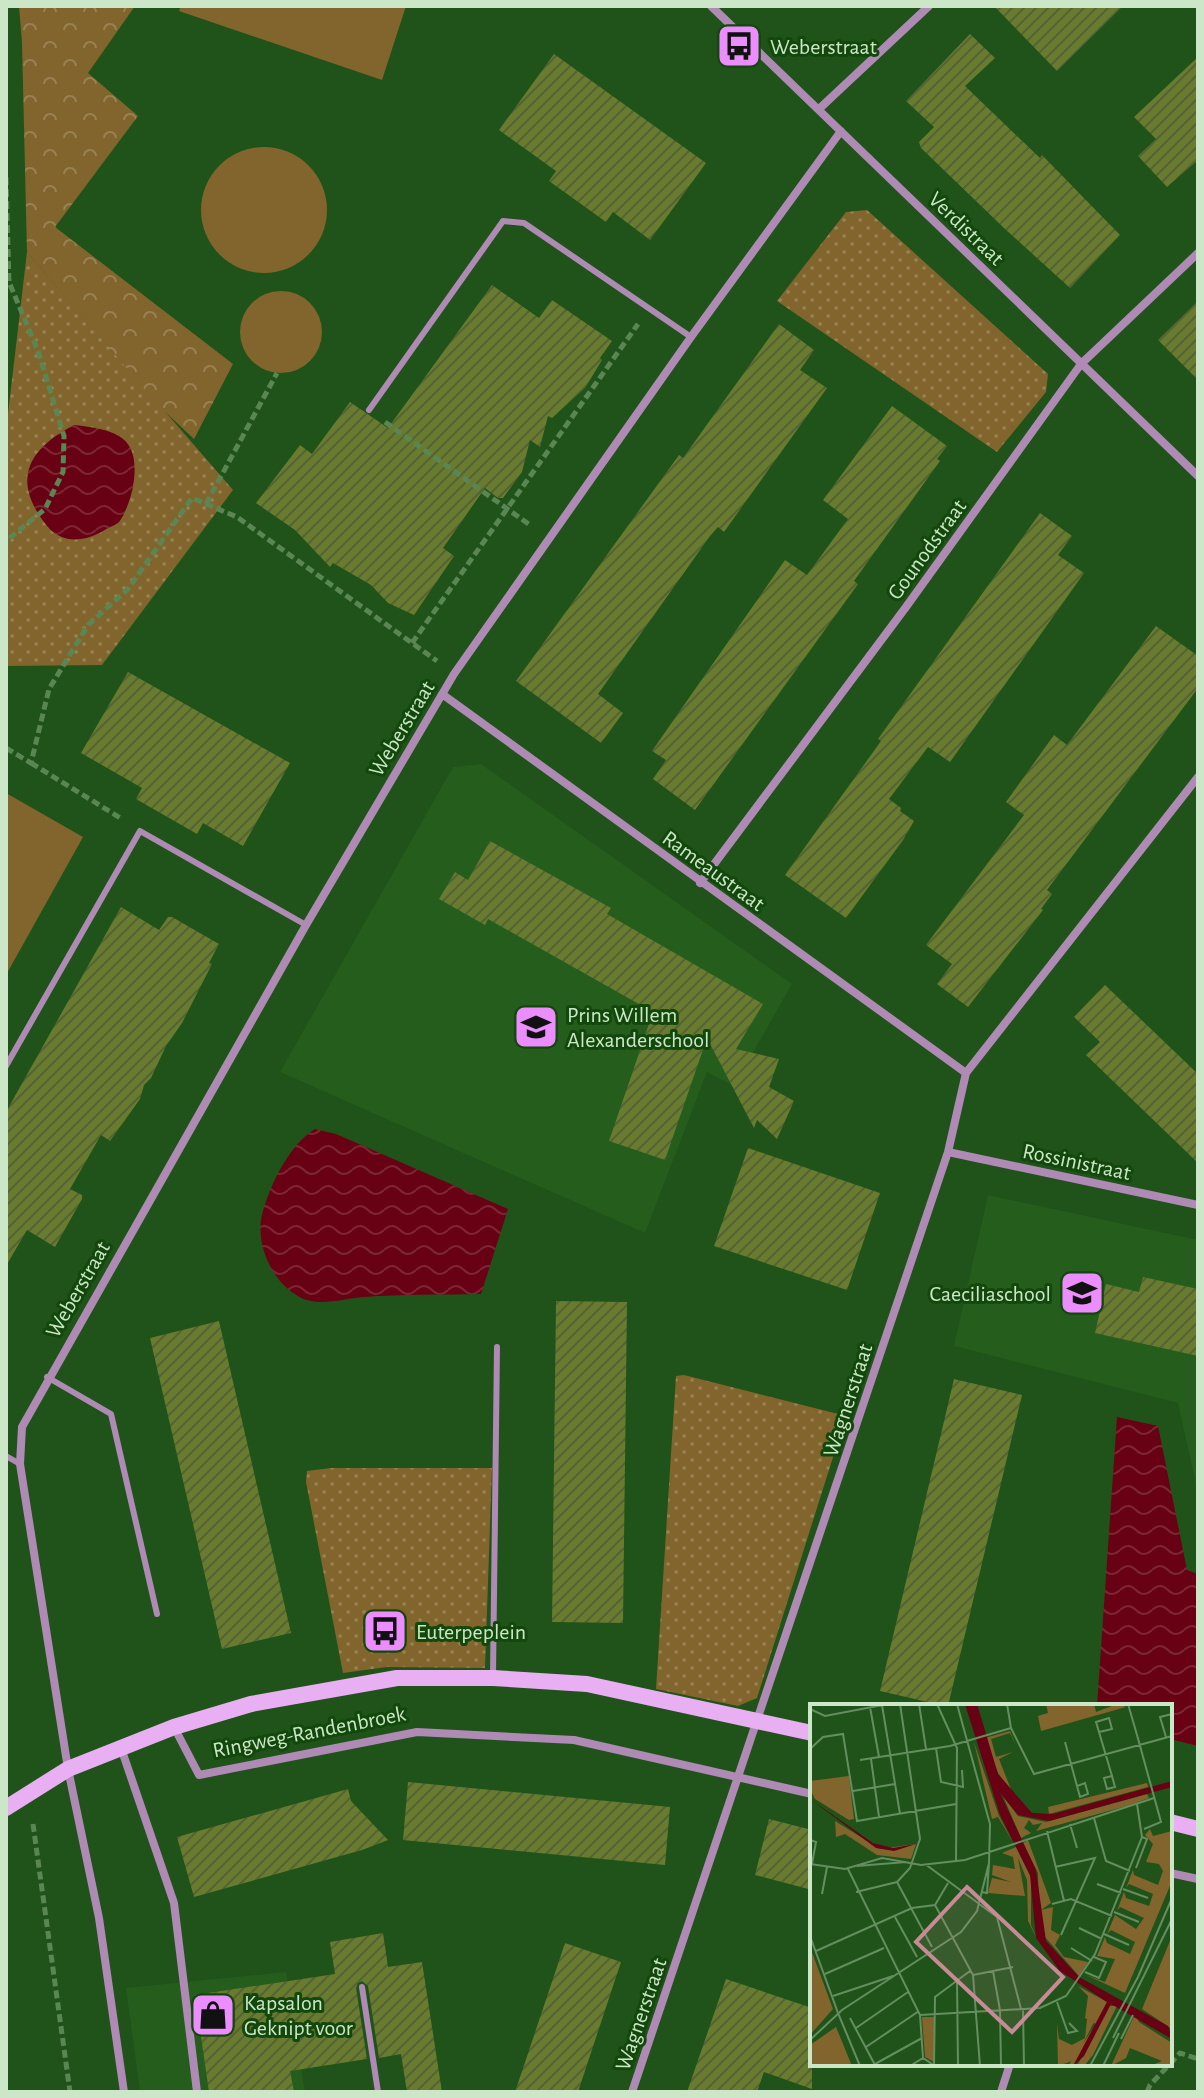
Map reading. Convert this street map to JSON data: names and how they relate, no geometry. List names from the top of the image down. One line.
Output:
{"streets":{"main road":["Ringweg-Randenbroek"],"street":["Verdistraat","Gounodstraat","Weberstraat","Rameaustraat","Rossinistraat","Wagnerstraat"]},"crossings":[["Verdistraat","Gounodstraat"],["Verdistraat","Weberstraat"],["Gounodstraat","Rameaustraat"],["Weberstraat","Rameaustraat"],["Weberstraat","Ringweg-Randenbroek"],["Rameaustraat","Wagnerstraat"],["Rossinistraat","Wagnerstraat"],["Wagnerstraat","Ringweg-Randenbroek"]],"places":{"bus stop":["Weberstraat","Euterpeplein"],"school or university":["Prins Willem Alexanderschool","Caeciliaschool"],"shop":["Kapsalon Geknipt voor"]}}
